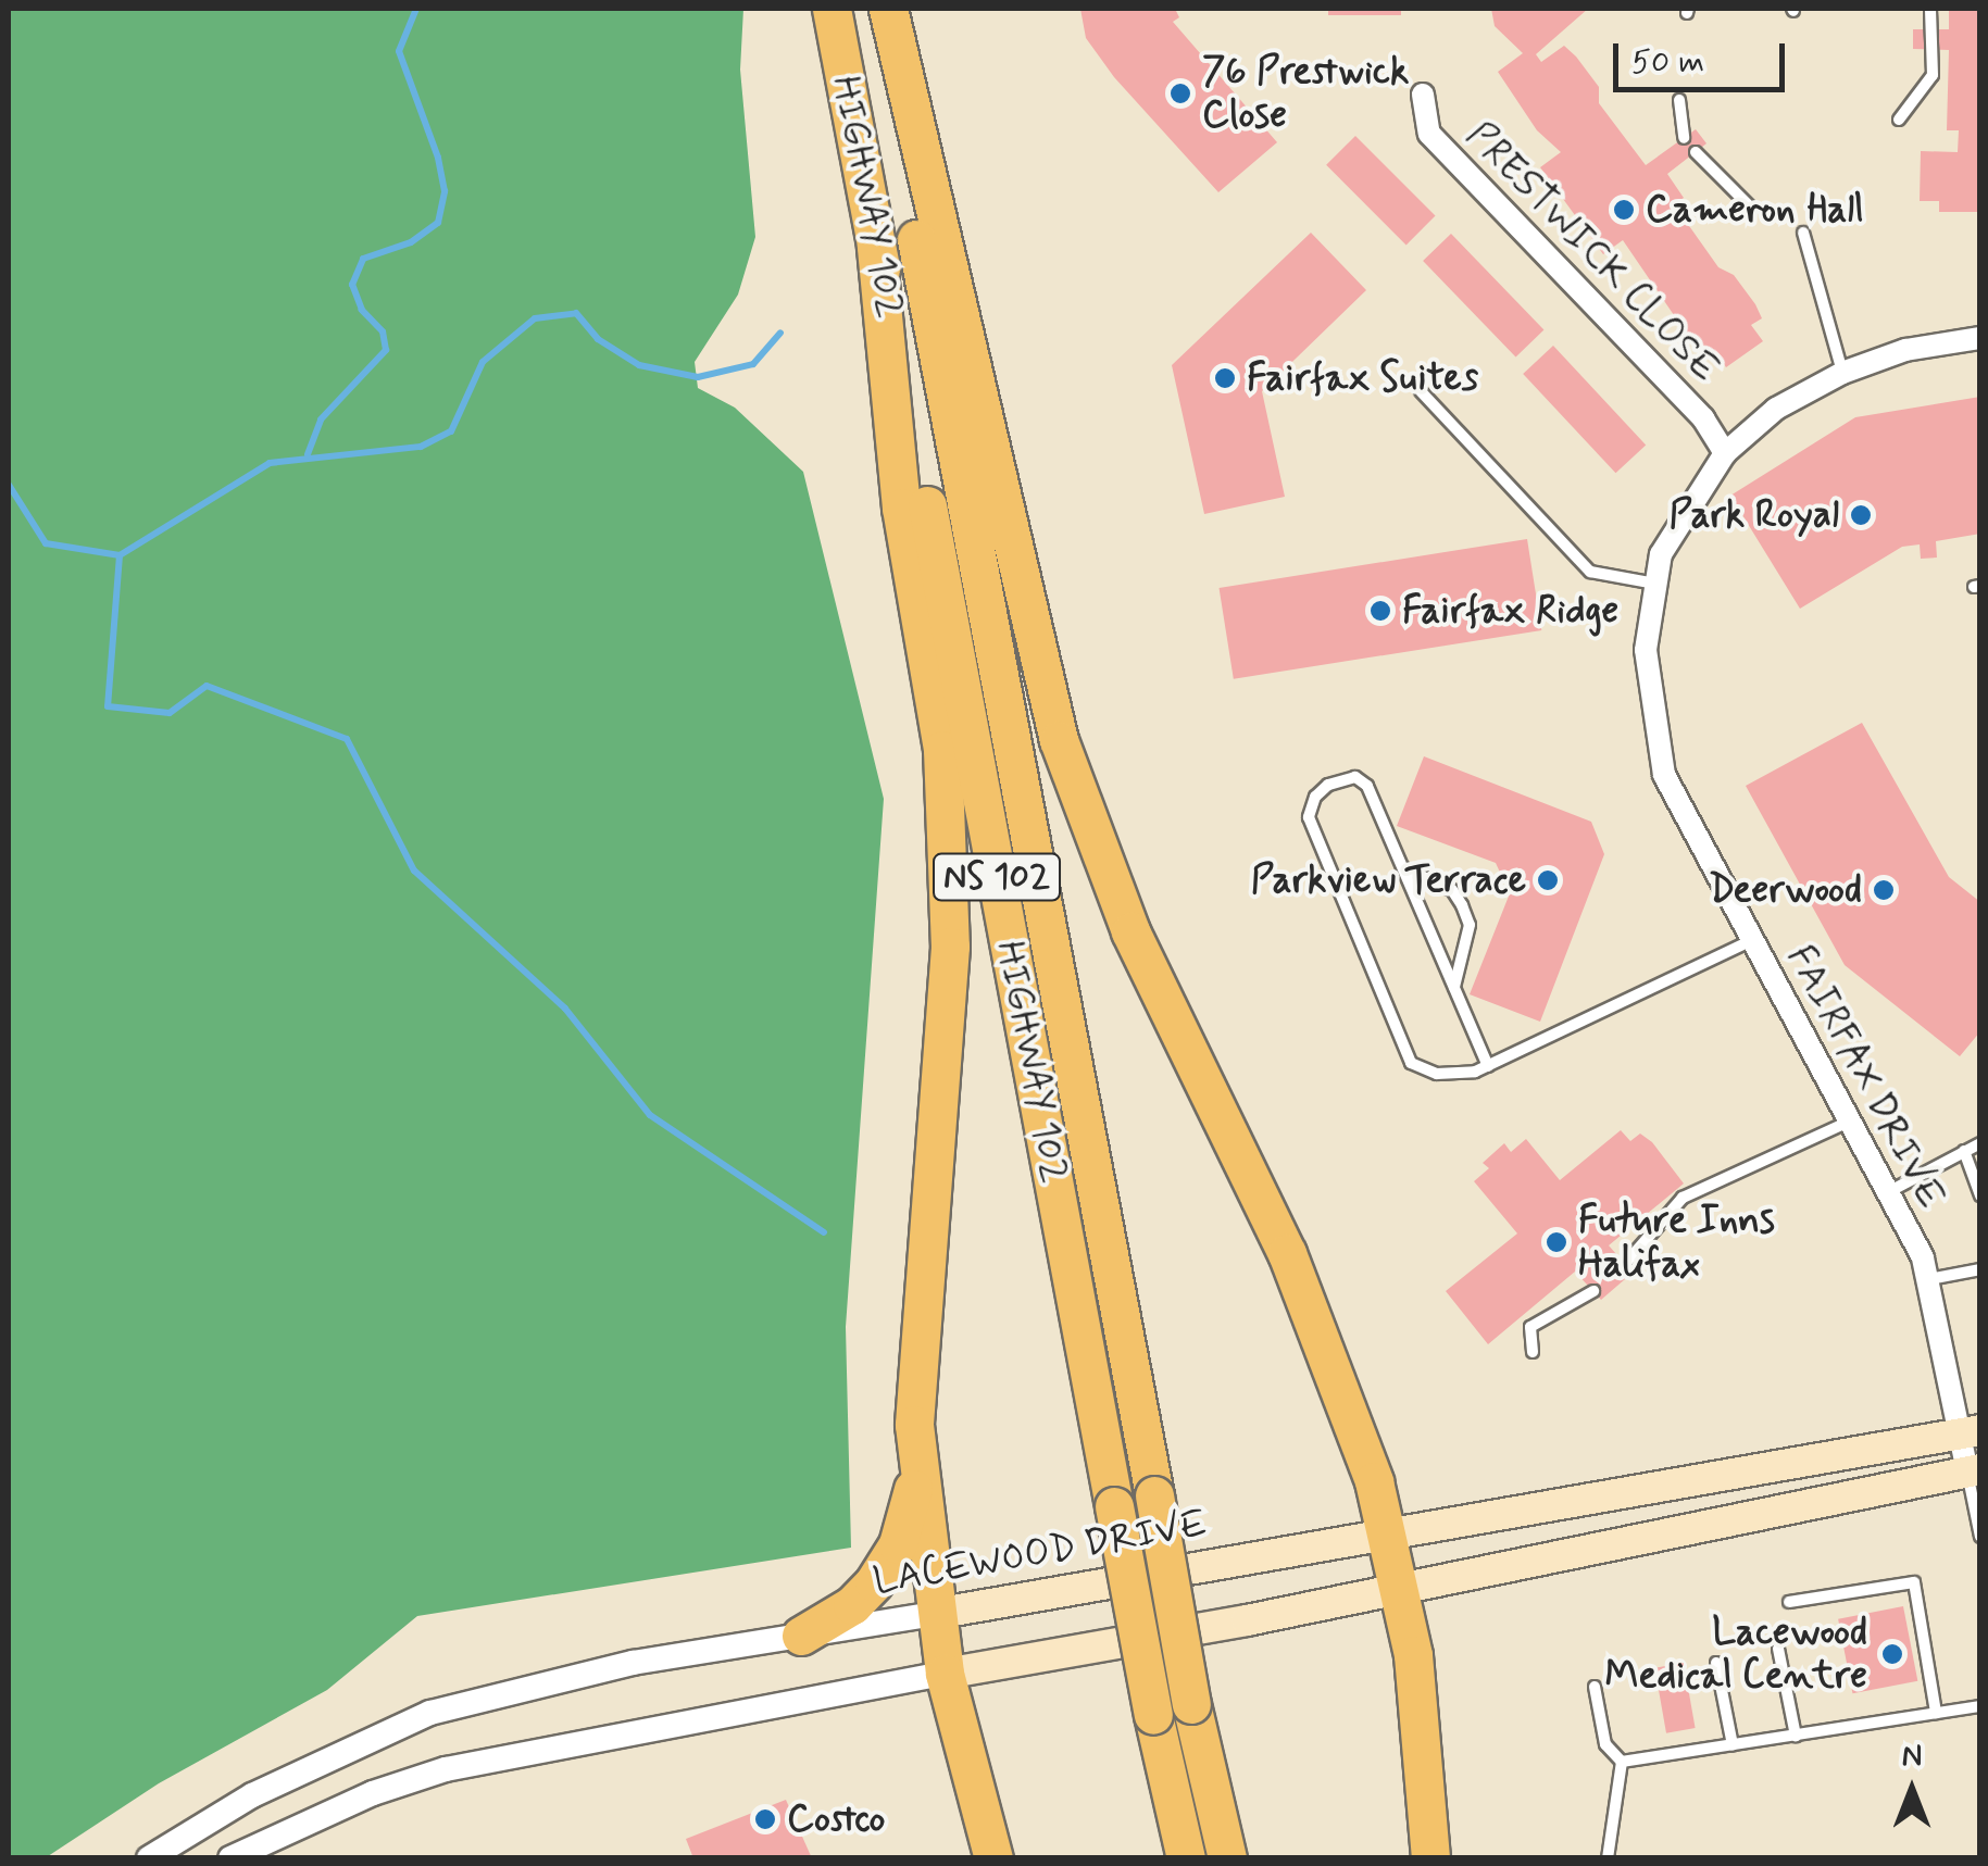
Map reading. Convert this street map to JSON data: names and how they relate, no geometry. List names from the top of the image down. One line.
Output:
{"streets":{"highway":["HIGHWAY 102","NS 102"],"main road":["LACEWOOD DRIVE"],"street":["PRESTWICK CLOSE","FAIRFAX DRIVE"]},"crossings":[["PRESTWICK CLOSE","FAIRFAX DRIVE"],["FAIRFAX DRIVE","LACEWOOD DRIVE"]],"places":["76 Prestwick Close","Cameron Hall","Fairfax Suites","Park Royal","Fairfax Ridge","Parkview Terrace","Deerwood","Future Inns Halifax","Lacewood Medical Centre","Costco"],"scale_bar":"50 m","north":"top"}
